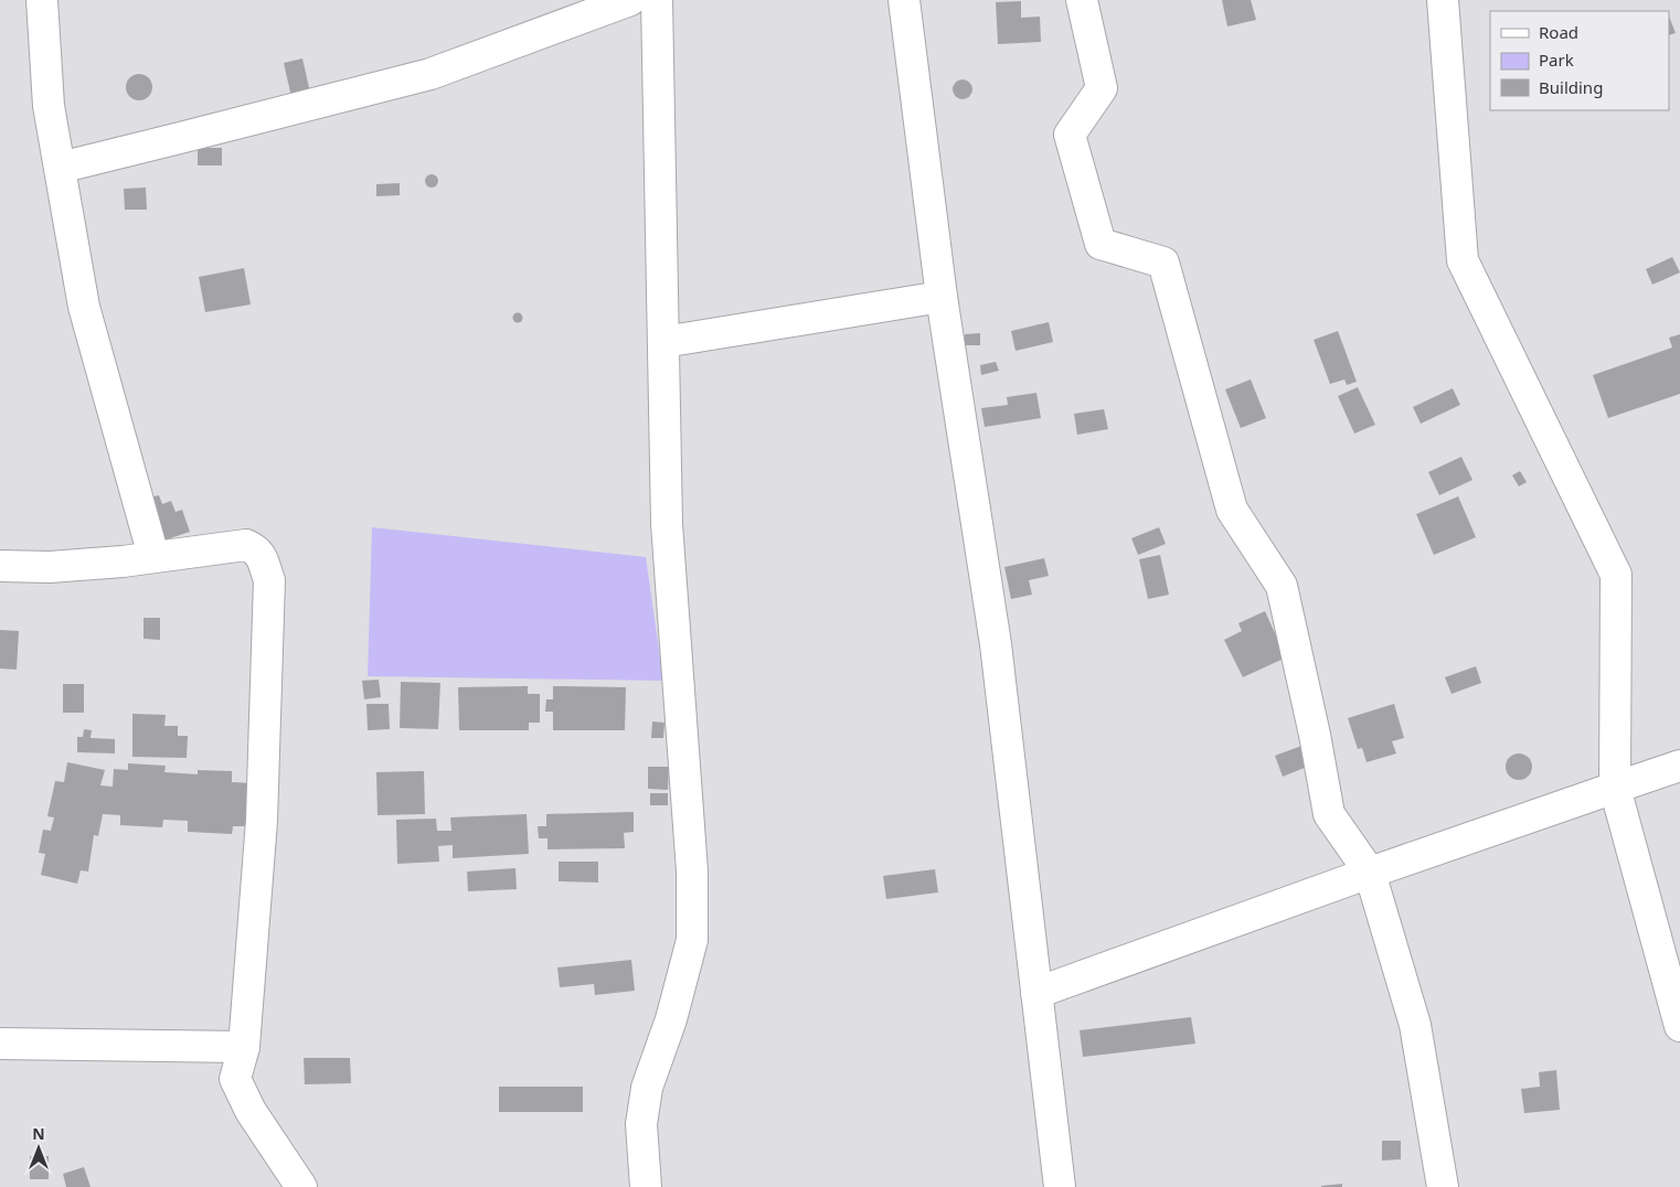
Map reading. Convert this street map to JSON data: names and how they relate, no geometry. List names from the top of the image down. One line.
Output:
{"legend":["Road","Park","Building"],"north":"top"}
